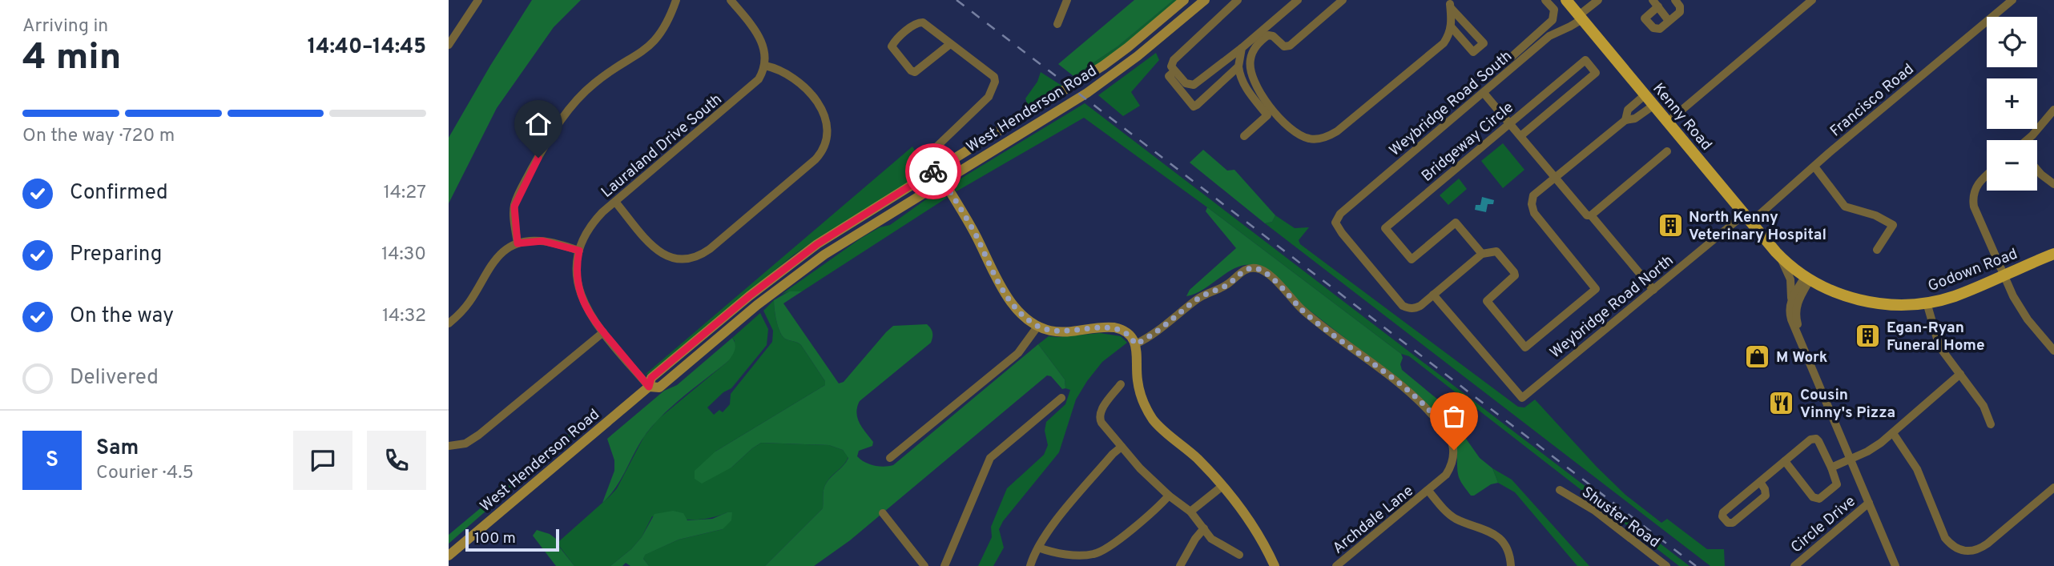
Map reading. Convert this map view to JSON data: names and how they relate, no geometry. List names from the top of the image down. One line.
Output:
{"streets":{"main road":["West Henderson Road","Kenny Road","Godown Road"],"street":["Francisco Road","Weybridge Road South","Bridgeway Circle","Lauraland Drive South","Weybridge Road North","Shuster Road","Archdale Lane","Circle Drive"]},"crossings":[["Francisco Road","Kenny Road"],["Francisco Road","Weybridge Road North"],["Weybridge Road South","Kenny Road"],["Weybridge Road South","Weybridge Road North"],["Kenny Road","Godown Road"],["Kenny Road","Weybridge Road North"],["Kenny Road","Circle Drive"]],"places":{"building":["North Kenny Veterinary Hospital","Egan-Ryan Funeral Home"],"shop":["M Work"],"restaurant":["Cousin Vinny's Pizza"]},"scale_bar":"100 m","page":{"heading":["4 min","Arriving in","14:40–14:45"],"panel":["Sam","Courier · 4.5"],"map_buttons":["+","−"],"bar":"On the way · 720 m","list":[["Confirmed","14:27"],["Preparing","14:30"],["On the way","14:32"],"Delivered"],"round":"S","scale":"100 m"}}
